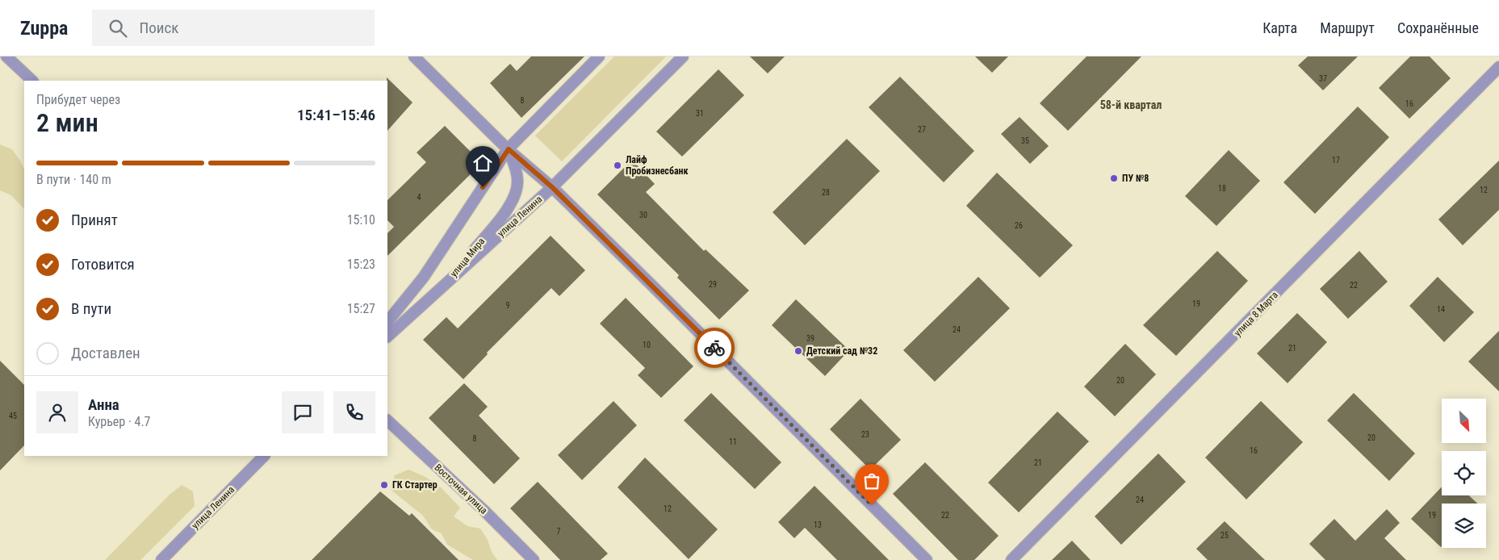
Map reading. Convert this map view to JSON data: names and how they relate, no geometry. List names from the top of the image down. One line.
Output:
{"streets":{"street":["улица Ленина","улица Мира","улица 8 Марта","Восточная улица"]},"crossings":[["улица Ленина","улица Мира"]],"districts":["58-й квартал"],"places":["Лайф Пробизнесбанк","ПУ №8","Детский сад №32","ГК Стартер"],"house_numbers":["37","8","16","31","27","35","17","18","12","28","4","30","26","29","22","19","9","14","24","39","10","21","20","45","23","20","8","11","16","21","24","12","22","19","13","7","25"],"north":"bottom right","page":{"header":"Zuppa","search":"Поиск","nav":["Карта","Маршрут","Сохранённые"],"heading":["2 мин","Прибудет через","15:41–15:46"],"panel":["Анна","Курьер · 4.7"],"bar":"В пути · 140 m","list":[["Принят","15:10"],["Готовится","15:23"],["В пути","15:27"],"Доставлен"]}}
